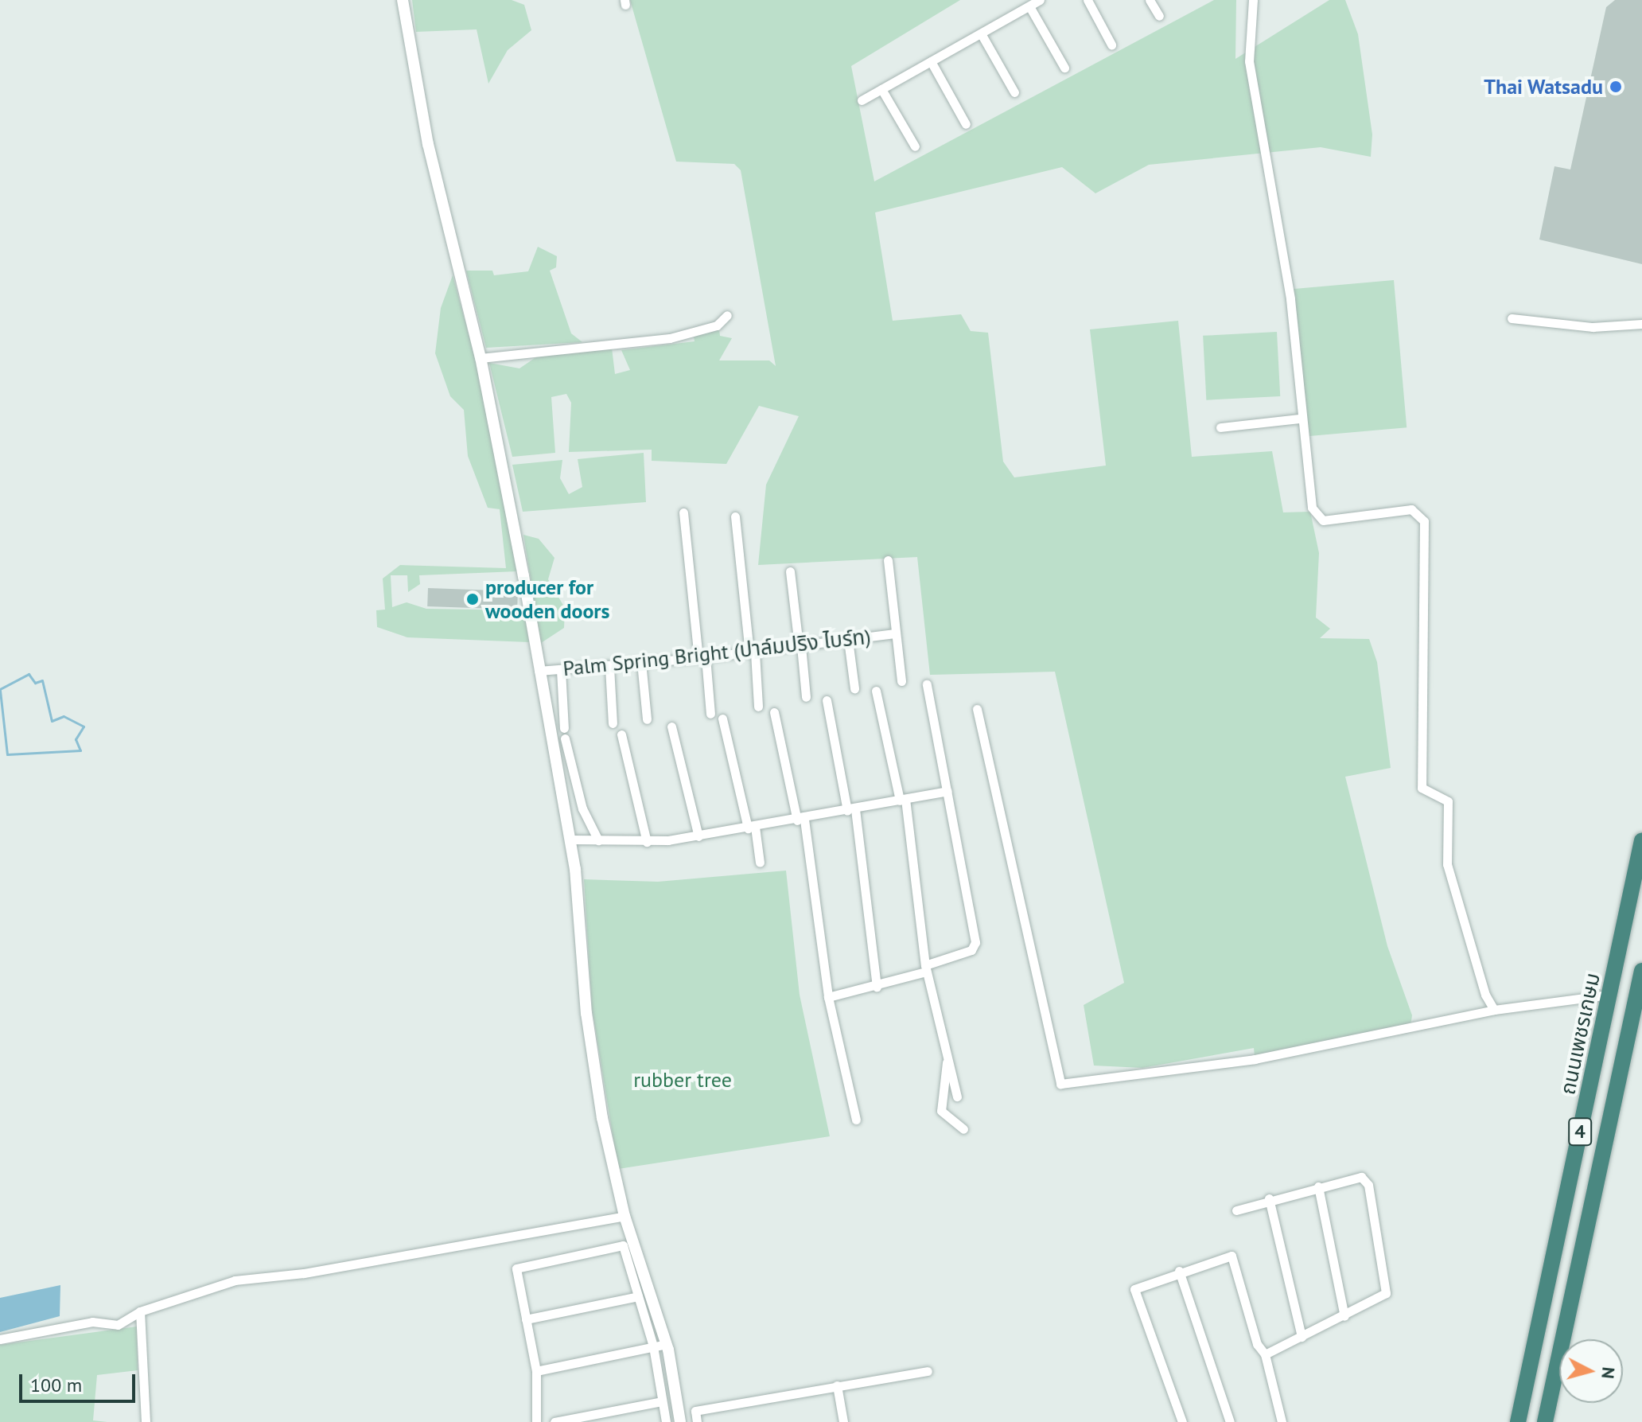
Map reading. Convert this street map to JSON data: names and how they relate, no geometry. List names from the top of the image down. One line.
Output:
{"streets":{"highway":["ถนนเพชรเกษม","4"],"street":["Palm Spring Bright (ปาล์มปริง ไบร์ท)"]},"parks":["rubber tree"],"places":["Thai Watsadu","producer for wooden doors"],"scale_bar":"100 m","north":"right"}
